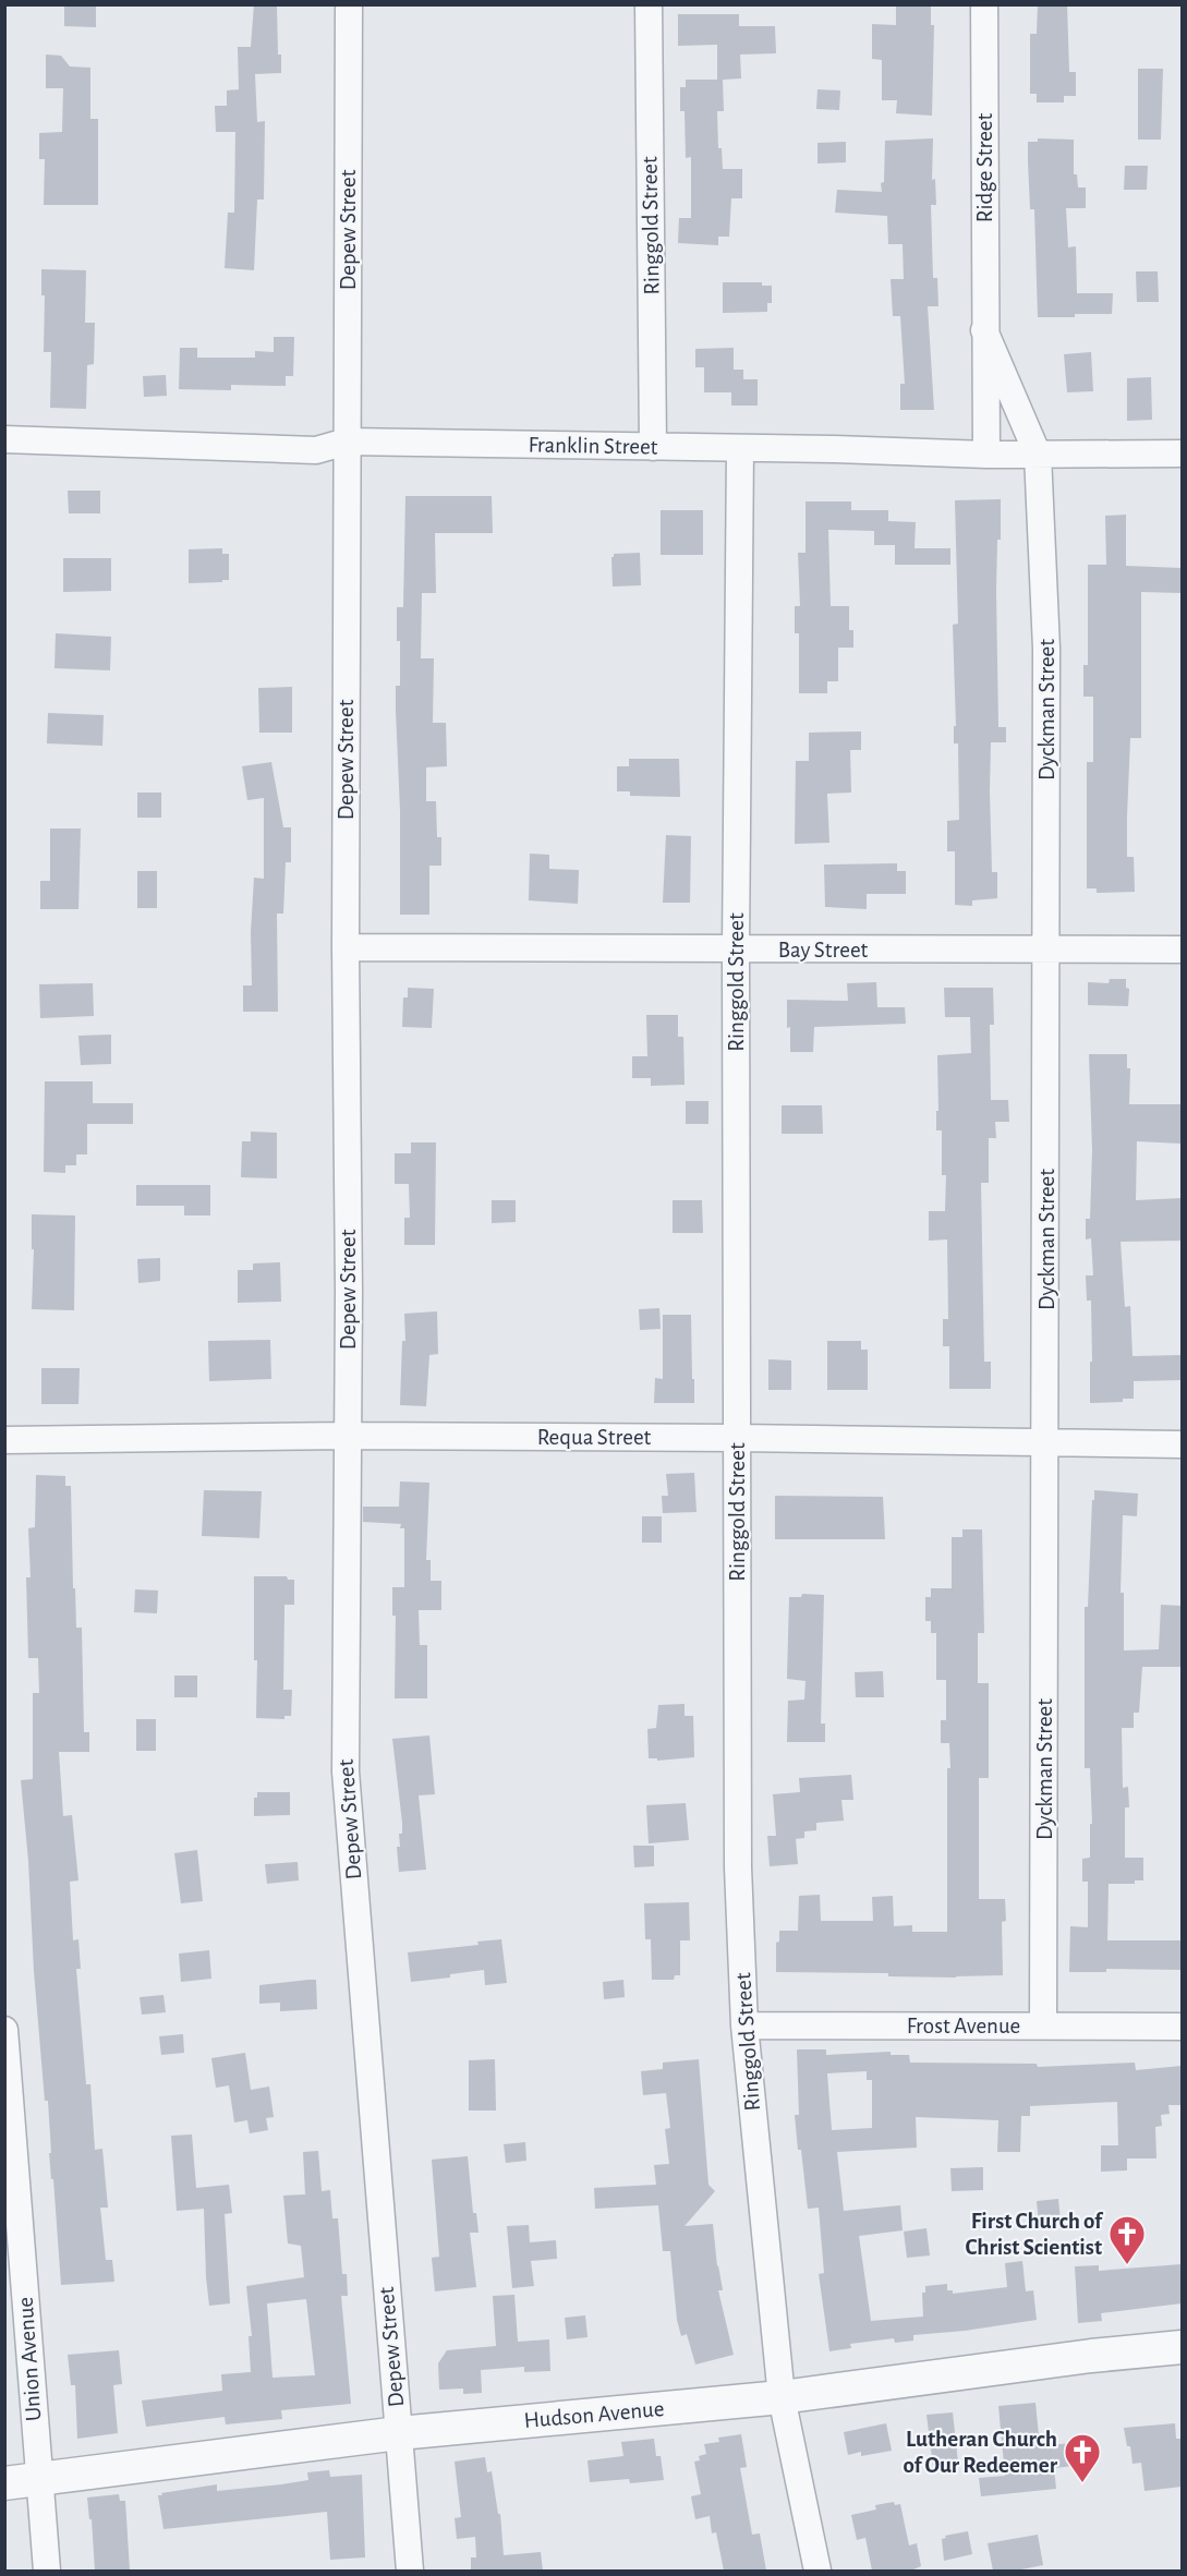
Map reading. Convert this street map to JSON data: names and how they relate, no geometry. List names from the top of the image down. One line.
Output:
{"streets":{"street":["Ridge Street","Ringgold Street","Depew Street","Franklin Street","Dyckman Street","Bay Street","Requa Street","Frost Avenue","Union Avenue","Hudson Avenue"]},"crossings":[["Ridge Street","Franklin Street"],["Ridge Street","Dyckman Street"],["Ringgold Street","Franklin Street"],["Ringgold Street","Bay Street"],["Ringgold Street","Requa Street"],["Ringgold Street","Frost Avenue"],["Ringgold Street","Hudson Avenue"],["Depew Street","Franklin Street"],["Depew Street","Bay Street"],["Depew Street","Requa Street"],["Depew Street","Hudson Avenue"],["Franklin Street","Dyckman Street"],["Dyckman Street","Bay Street"],["Dyckman Street","Requa Street"],["Dyckman Street","Frost Avenue"],["Union Avenue","Hudson Avenue"]],"places":{"church":["First Church of Christ Scientist","Lutheran Church of Our Redeemer"]}}
